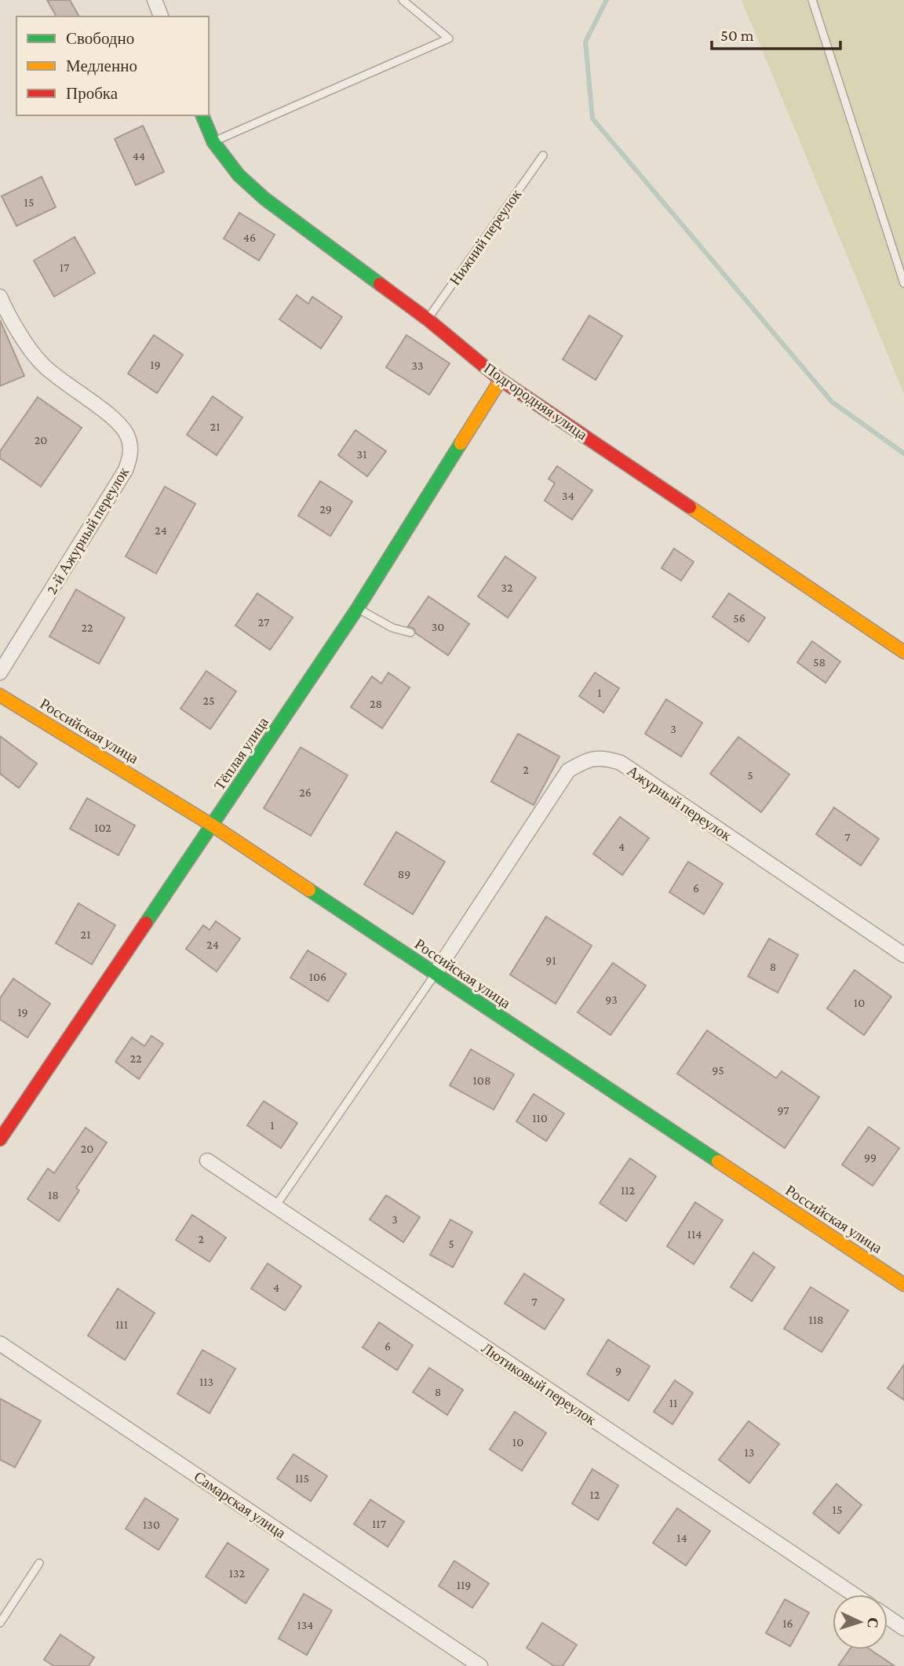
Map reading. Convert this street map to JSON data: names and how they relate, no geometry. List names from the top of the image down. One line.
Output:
{"streets":{"street":["Подгородняя улица","2-й Ажурный переулок","Российская улица","Тёплая улица","Ажурный переулок","Лютиковый переулок","Самарская улица"],"lane":["Нижний переулок"]},"crossings":[["Нижний переулок","Подгородняя улица"],["Подгородняя улица","Тёплая улица"],["Российская улица","Тёплая улица"],["Российская улица","Ажурный переулок"]],"house_numbers":["44","15","46","17","19","33","21","20","31","34","29","24","32","56","27","30","22","58","1","25","28","3","2","5","26","102","7","4","89","6","21","24","91","8","106","93","10","19","22","95","108","97","110","1","20","99","112","18","3","114","2","5","4","7","118","111","6","9","113","8","11","10","13","115","12","15","117","130","14","132","119","16","134"],"legend":["Свободно","Медленно","Пробка"],"scale_bar":"50 m","north":"right"}
